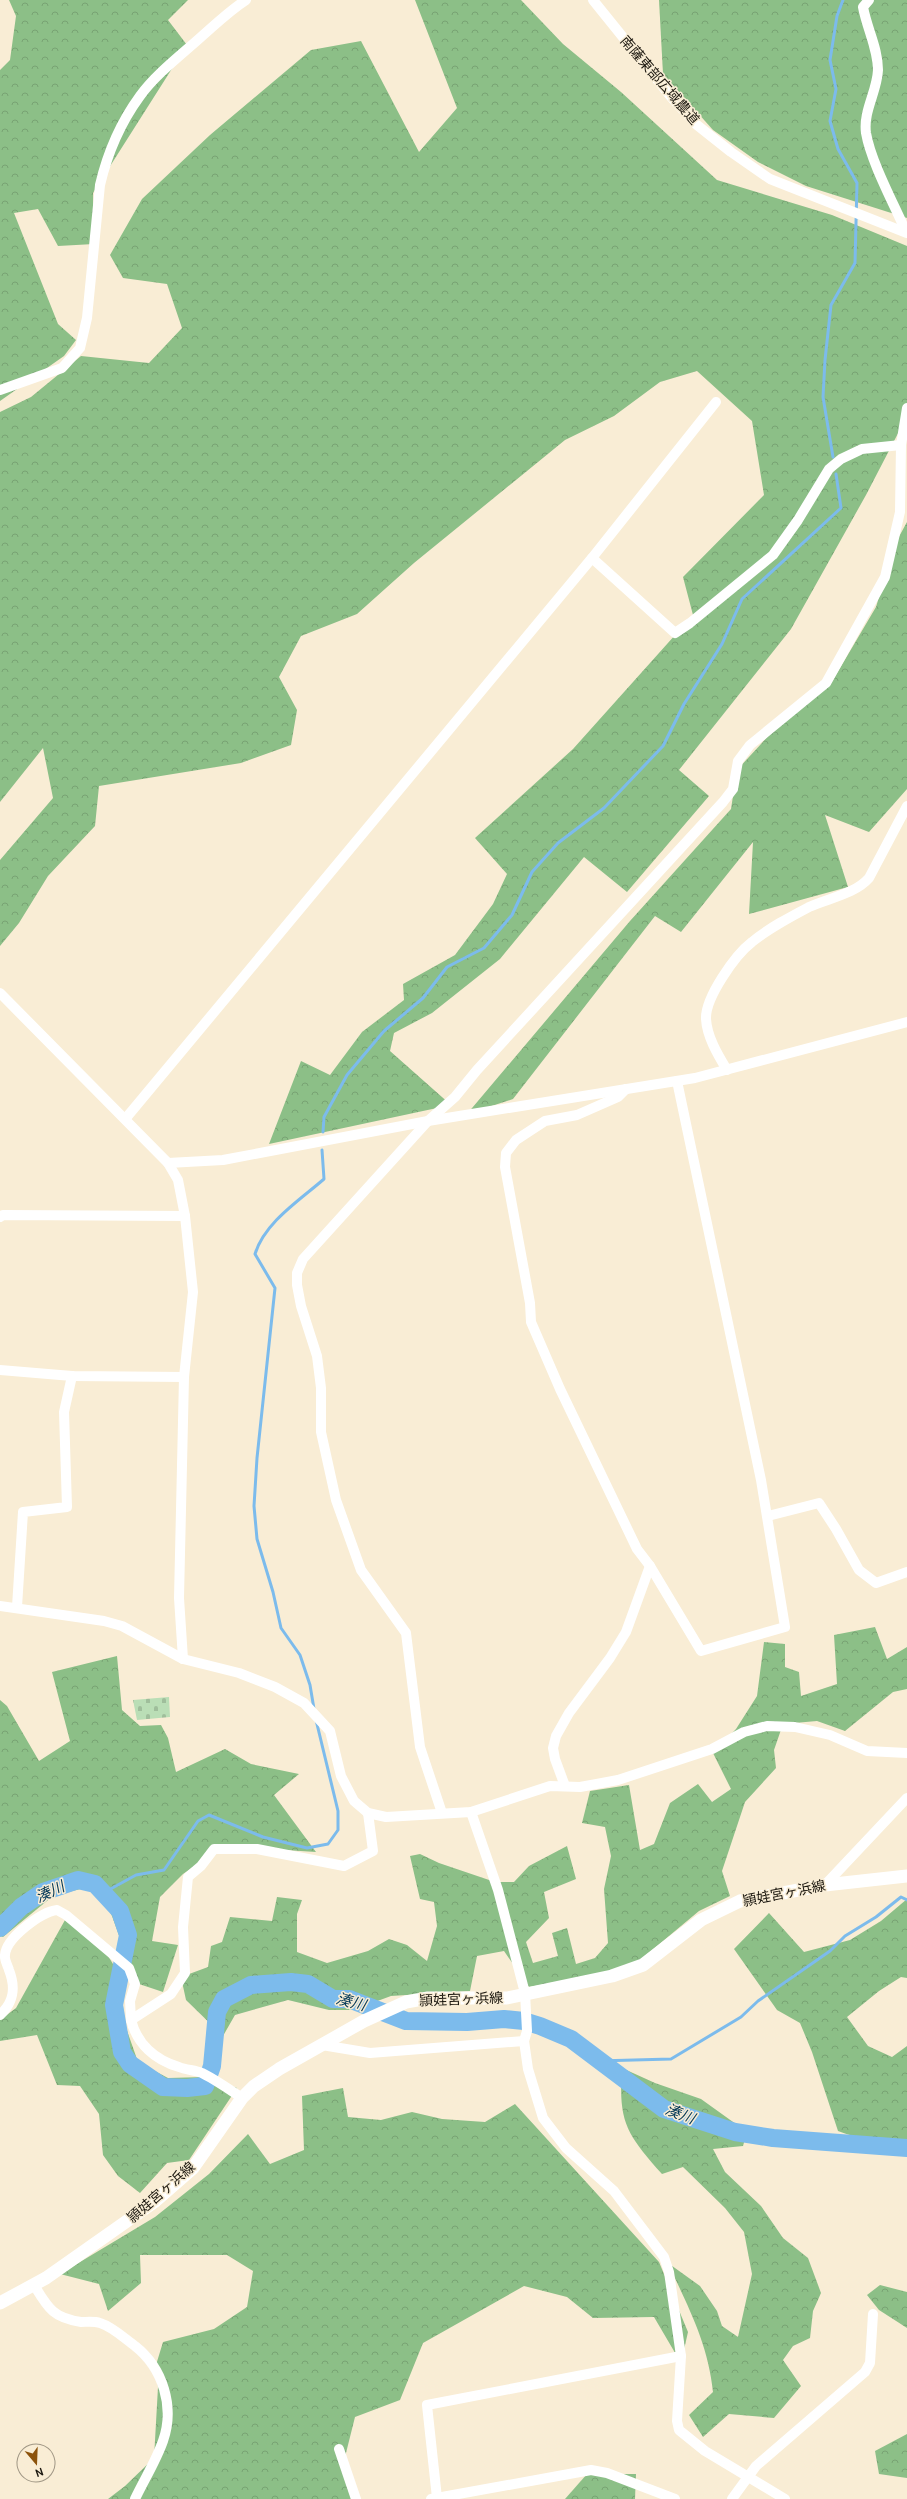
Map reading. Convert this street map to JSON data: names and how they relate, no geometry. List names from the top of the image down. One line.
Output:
{"streets":{"main road":["頴娃宮ヶ浜線"],"street":["南薩東部広域農道"]},"water":["湊川"],"north":"bottom"}
